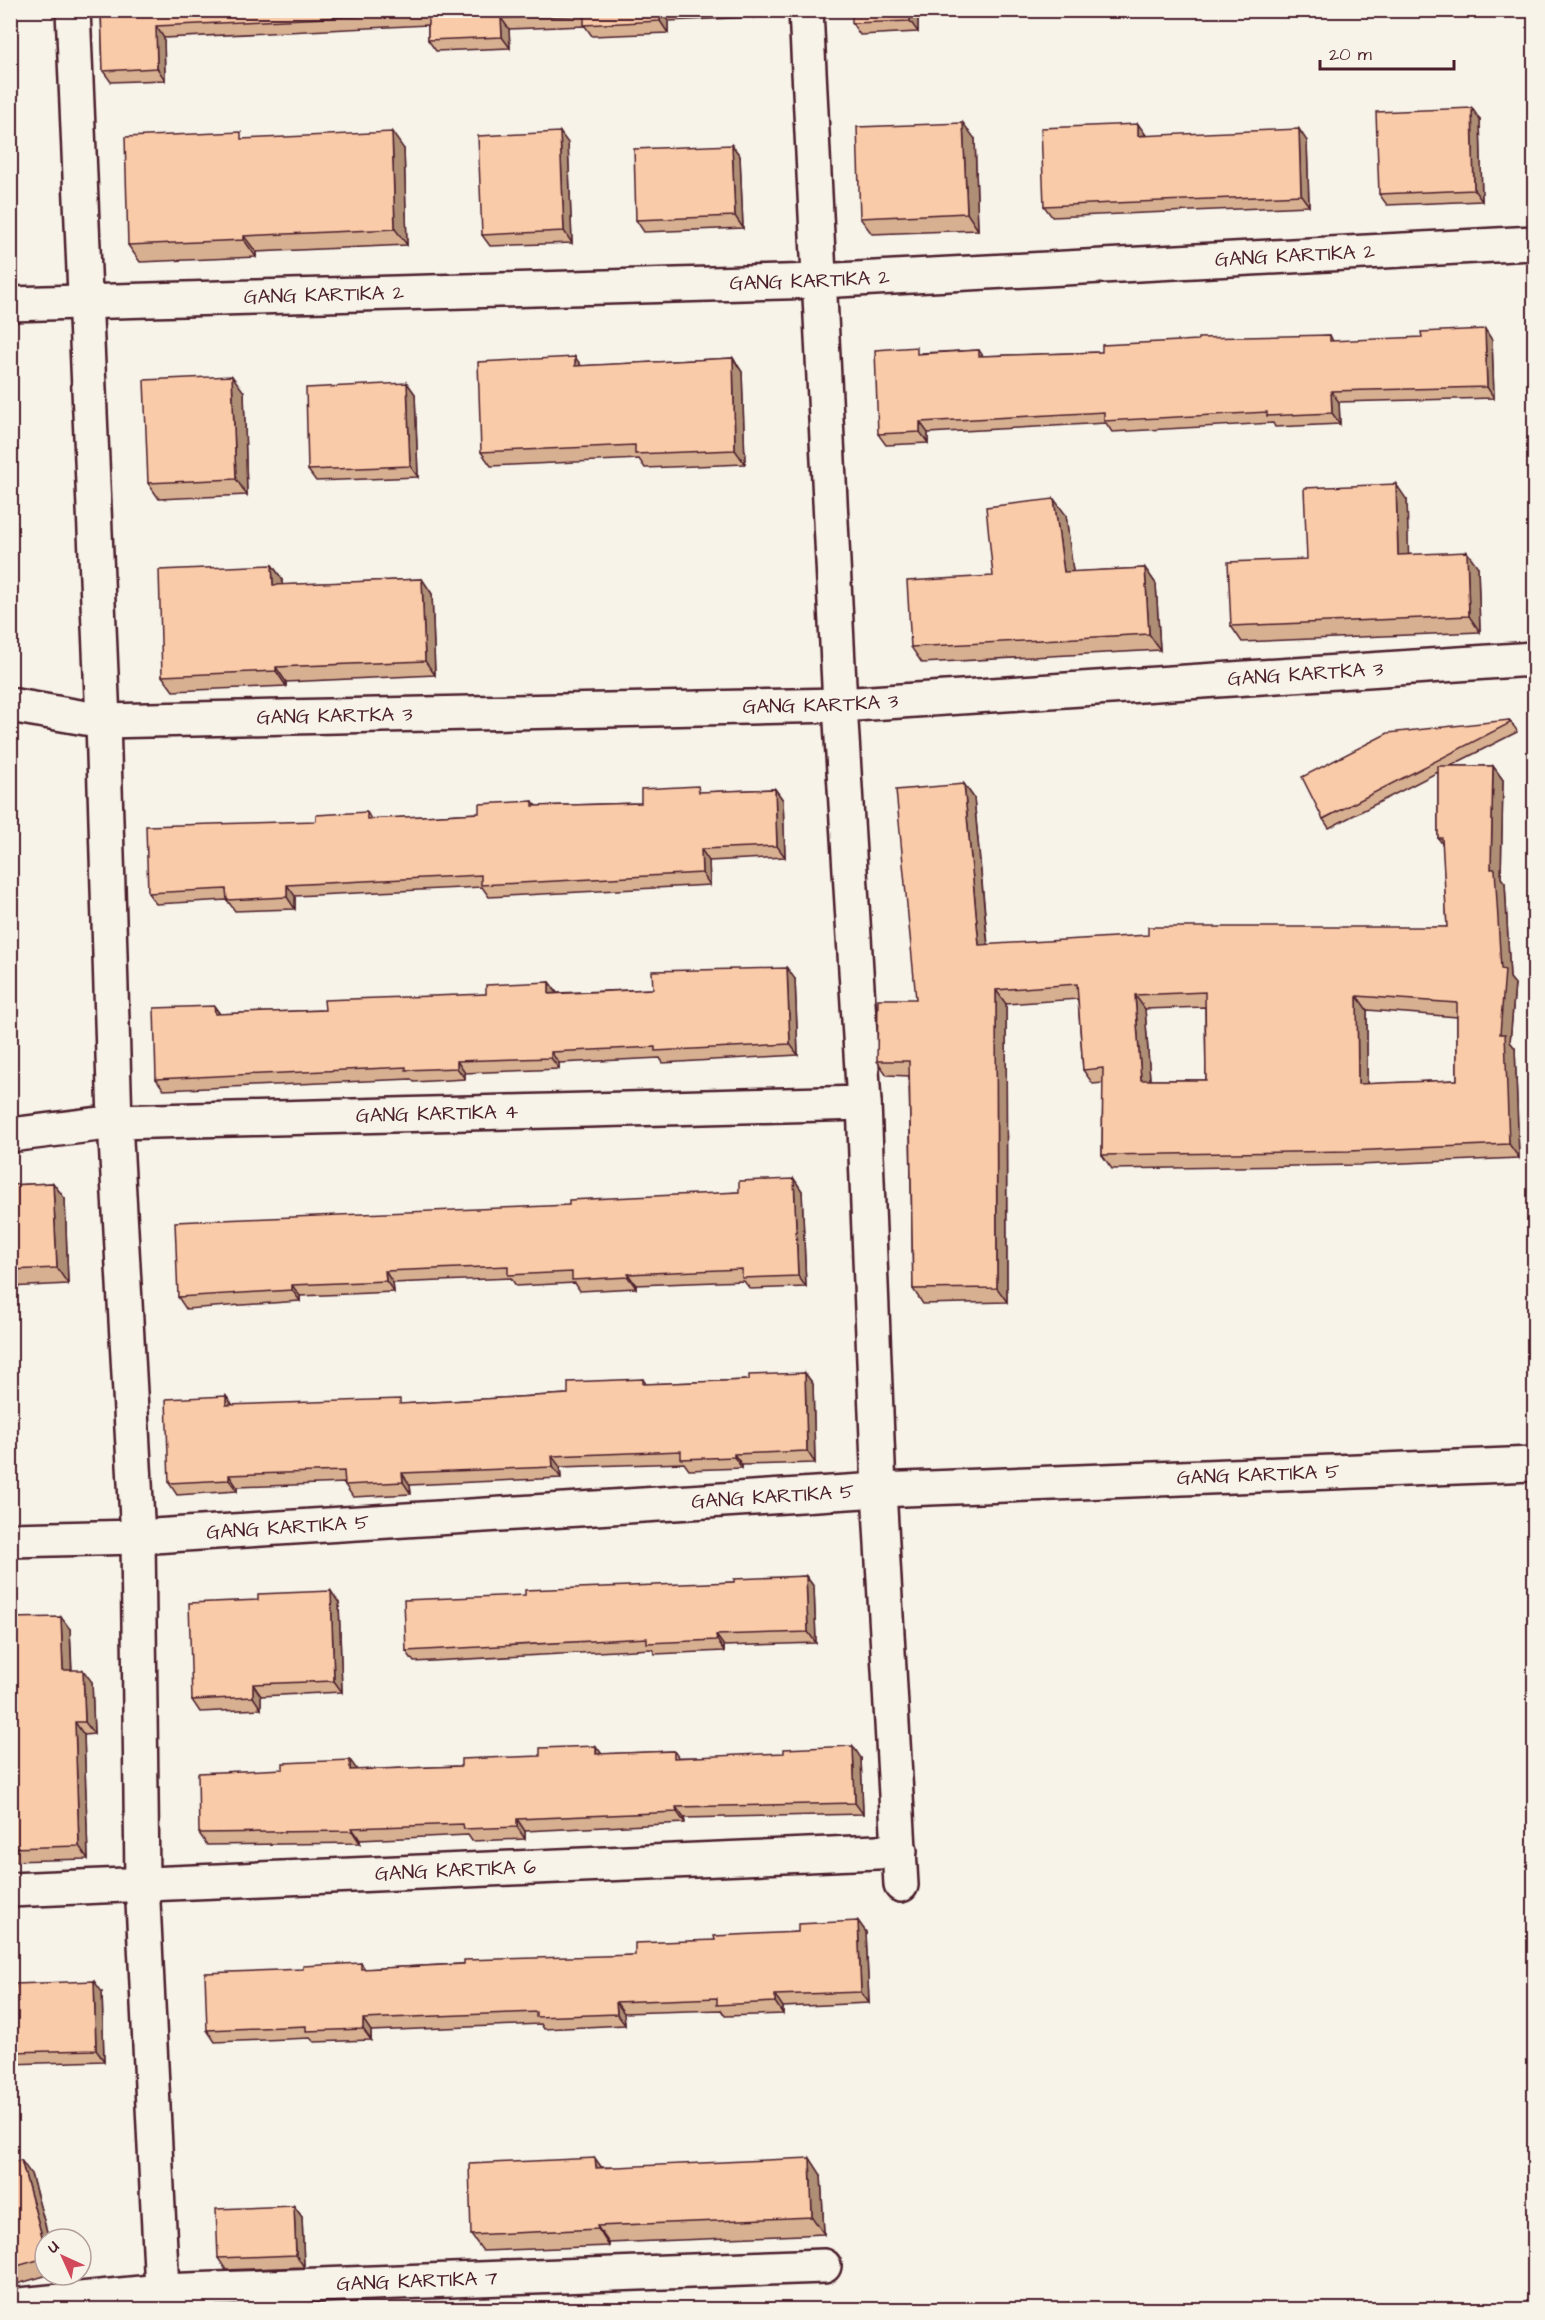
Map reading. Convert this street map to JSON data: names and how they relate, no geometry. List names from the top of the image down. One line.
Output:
{"streets":{"street":["GANG KARTIKA 2","GANG KARTKA 3","GANG KARTIKA 4","GANG KARTIKA 5","GANG KARTIKA 6","GANG KARTIKA 7"]},"scale_bar":"20 m","north":"top left"}
